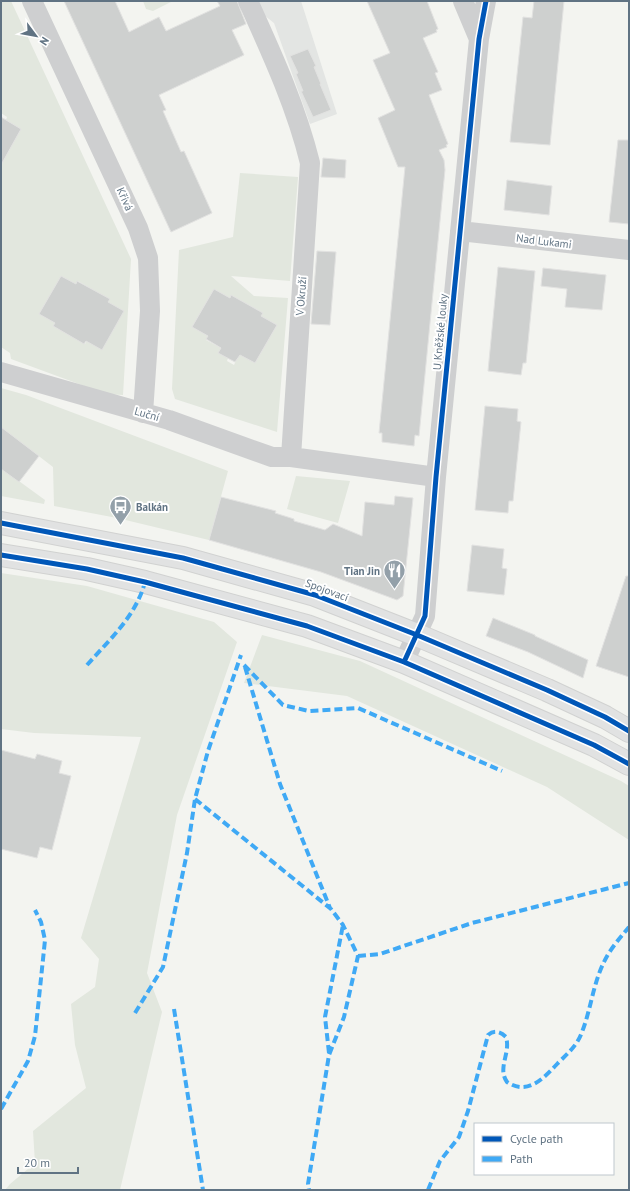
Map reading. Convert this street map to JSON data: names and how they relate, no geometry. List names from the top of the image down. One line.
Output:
{"streets":{"main road":["Spojovací"],"street":["Křivá","Nad Lukami","V Okruží","U Kněžské louky","Luční"]},"crossings":[["Křivá","Luční"],["Nad Lukami","U Kněžské louky"],["V Okruží","Luční"],["U Kněžské louky","Spojovací"]],"places":{"bus stop":["Balkán"],"restaurant":["Tian Jin"]},"legend":["Cycle path","Path"],"scale_bar":"20 m","north":"bottom right"}
